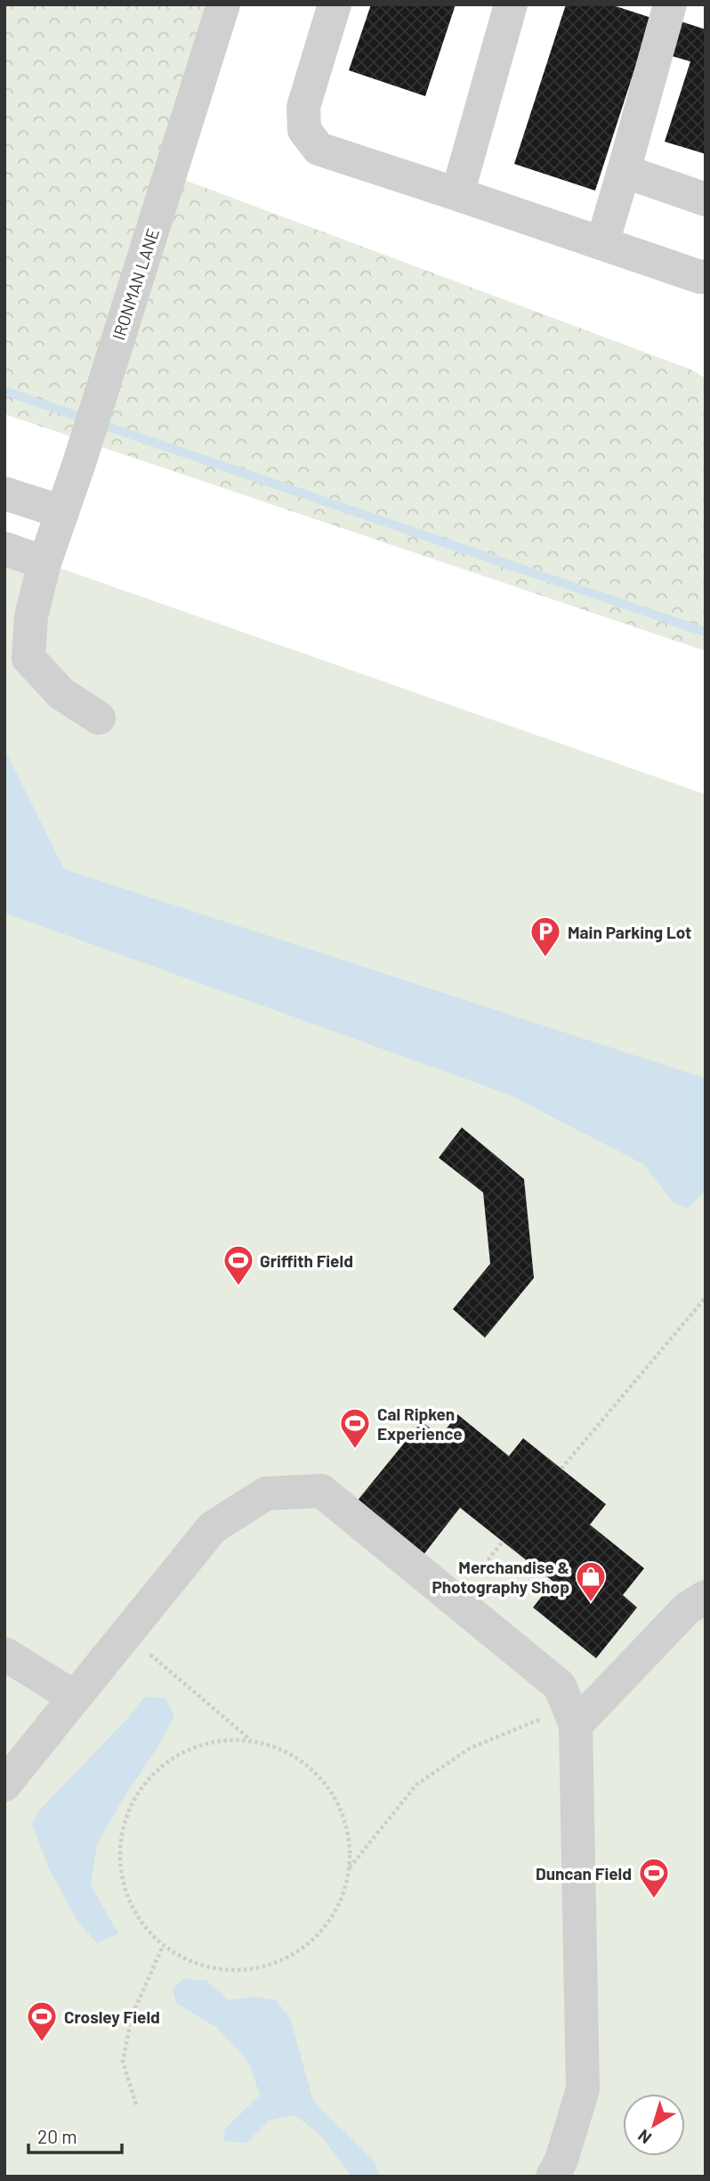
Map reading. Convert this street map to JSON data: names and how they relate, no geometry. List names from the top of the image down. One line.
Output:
{"streets":{"street":["IRONMAN LANE"]},"places":{"parking":["Main Parking Lot"],"sports":["Griffith Field","Cal Ripken Experience","Duncan Field","Crosley Field"],"shop":["Merchandise & Photography Shop"]},"scale_bar":"20 m","north":"bottom left"}
